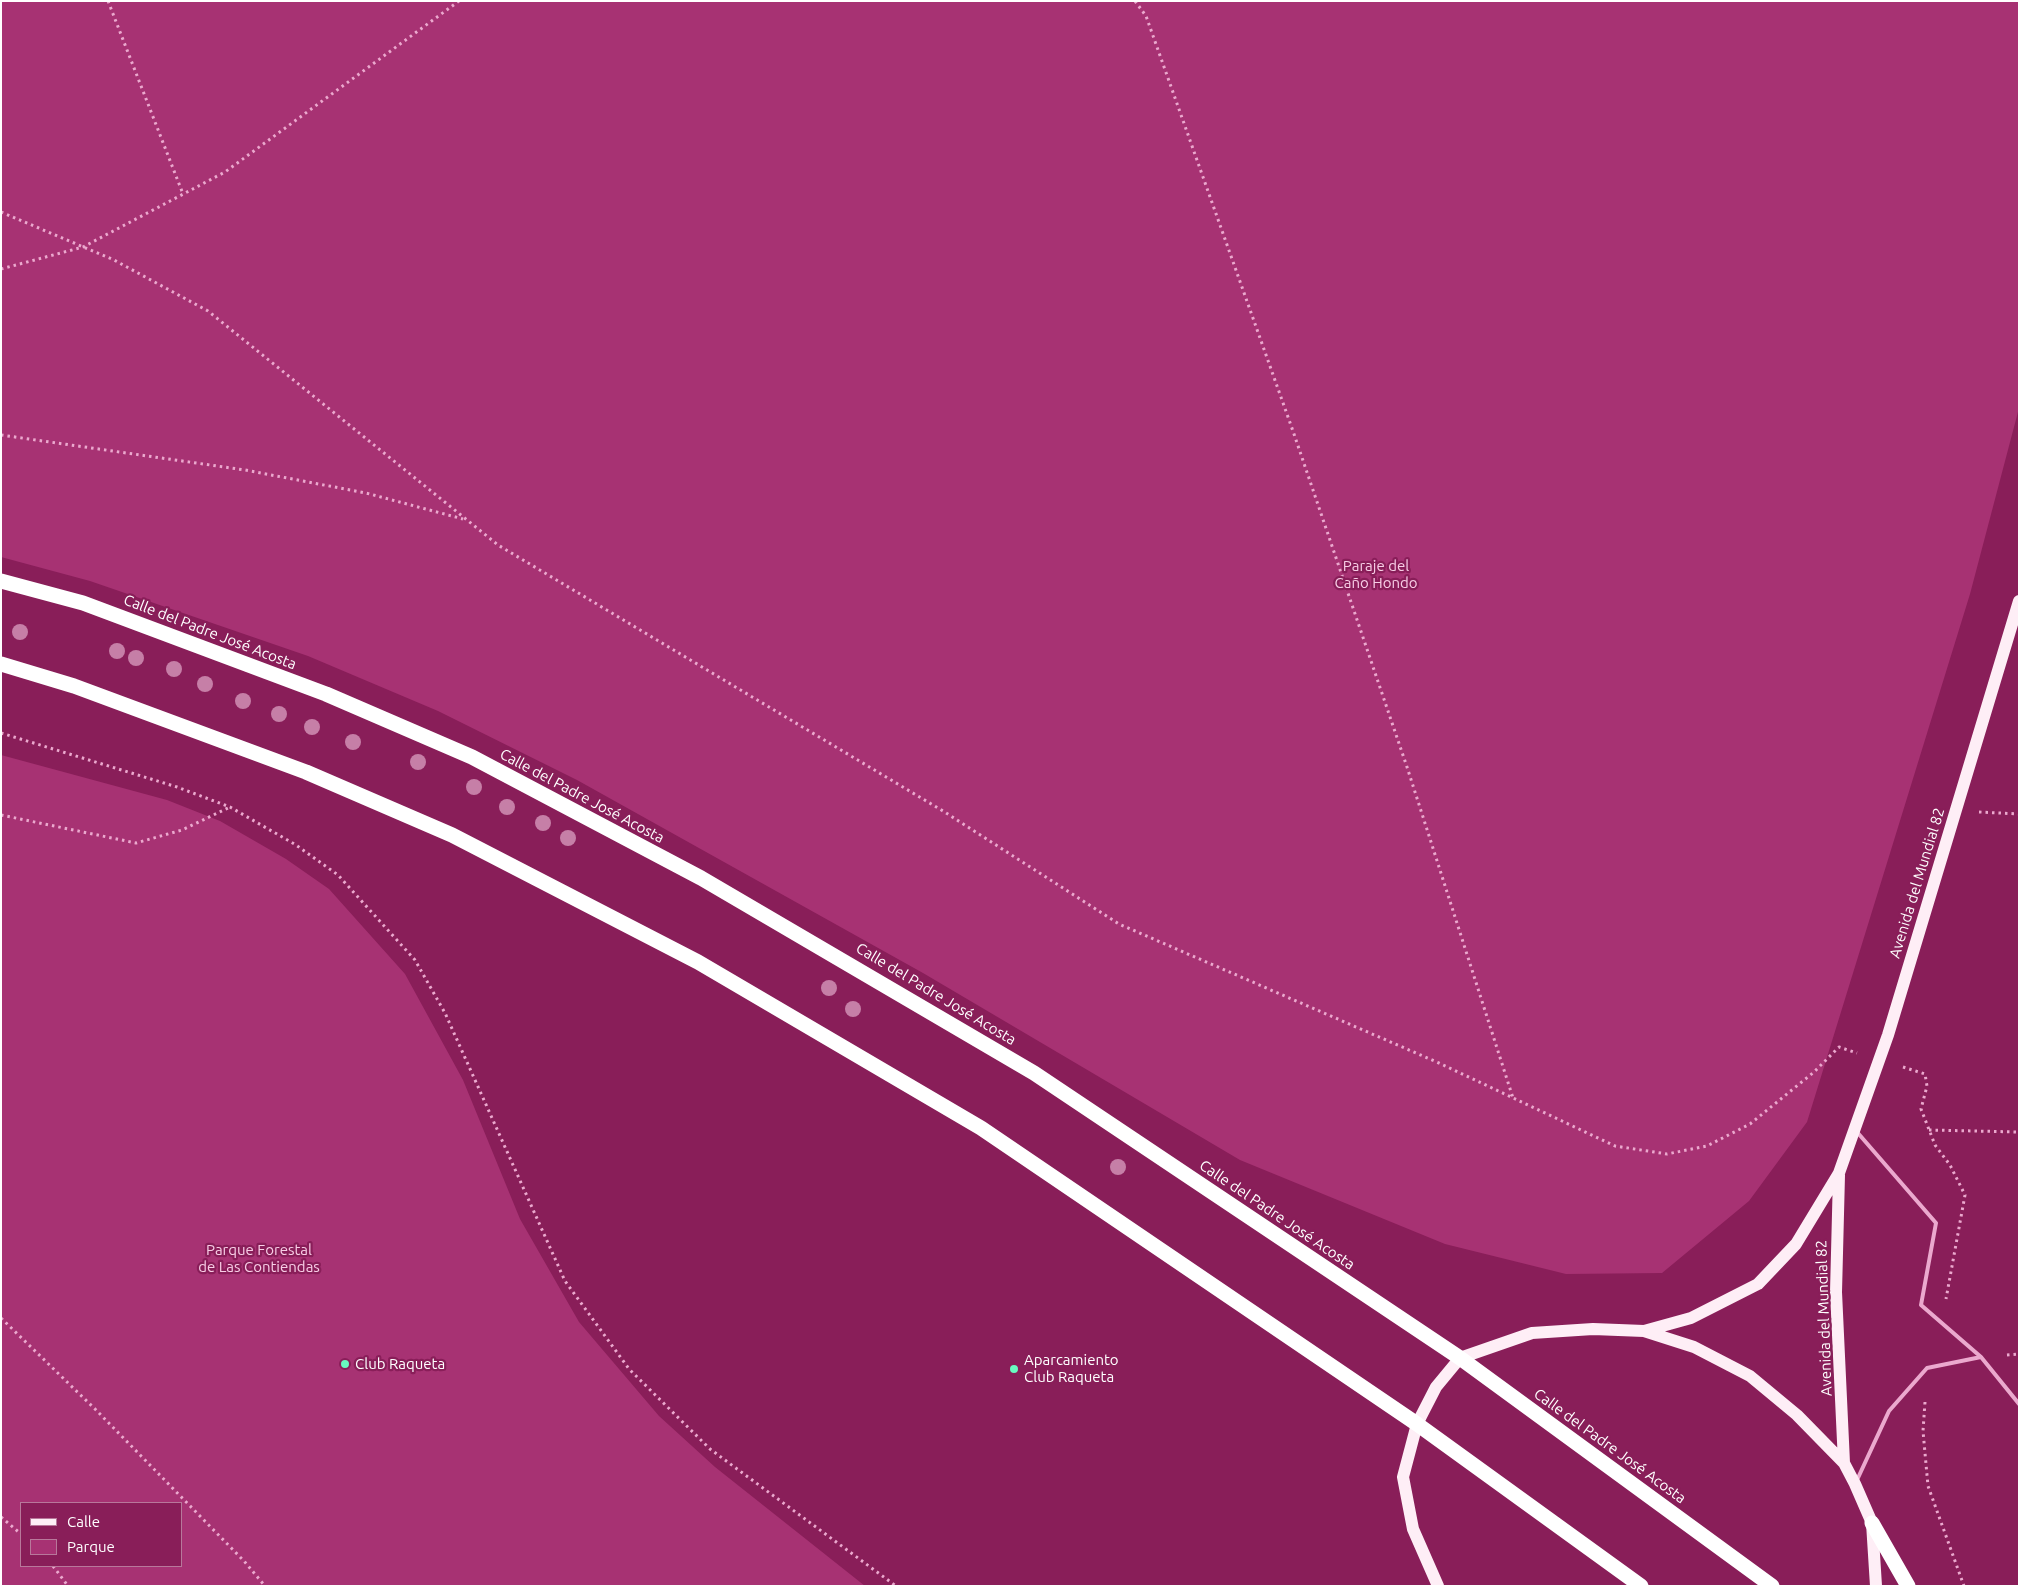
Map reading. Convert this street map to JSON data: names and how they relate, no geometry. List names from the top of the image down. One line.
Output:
{"streets":{"highway":["Calle del Padre José Acosta"],"main road":["Avenida del Mundial 82"]},"parks":["Paraje del Caño Hondo","Parque Forestal de Las Contiendas"],"places":["Club Raqueta","Aparcamiento Club Raqueta"],"legend":["Calle","Parque"]}
